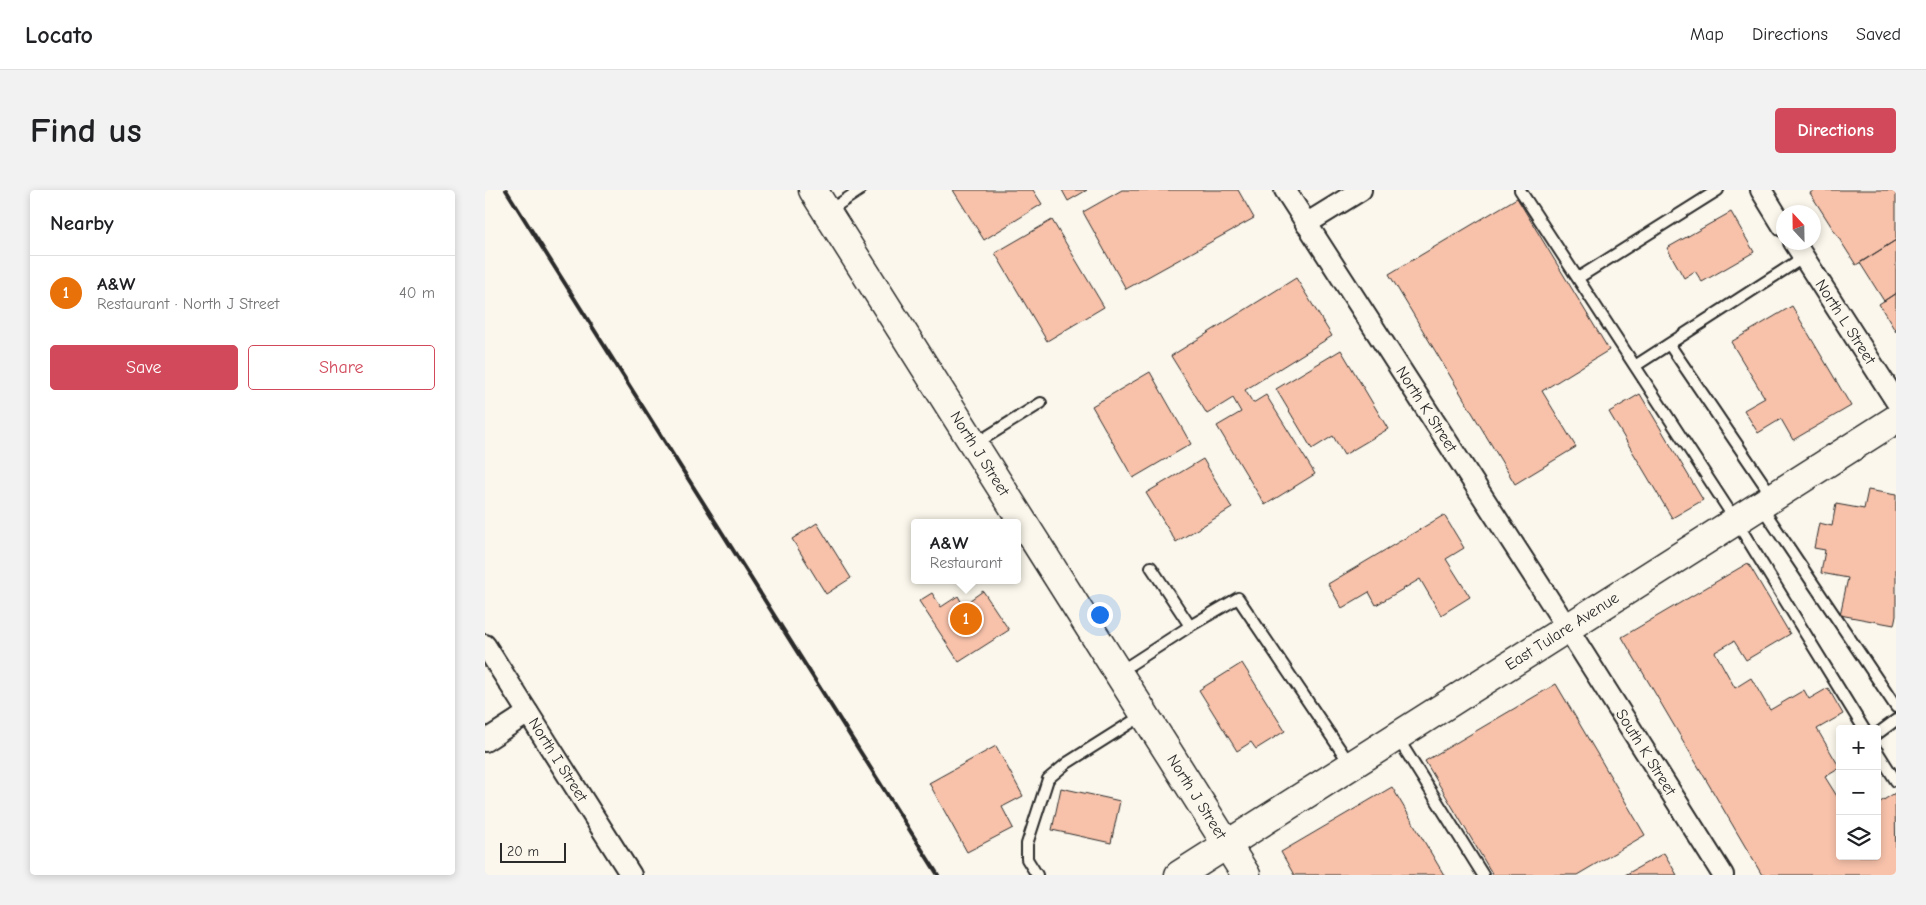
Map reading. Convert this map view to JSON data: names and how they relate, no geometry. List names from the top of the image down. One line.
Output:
{"streets":{"main road":["North J Street","East Tulare Avenue"],"street":["North L Street","North K Street","South K Street","North I Street"]},"crossings":[["North K Street","East Tulare Avenue"],["North K Street","South K Street"],["North J Street","East Tulare Avenue"],["East Tulare Avenue","South K Street"]],"scale_bar":"20 m","north":"top","page":{"header":"Locato","nav":["Map","Directions","Saved"],"buttons":["Directions",["Save","Share"]],"title":"Find us","heading":"Nearby","list":[{"mark":"1","name":"A&W","note":"Restaurant · North J Street","value":"40 m"}],"popup":["A&W","Restaurant"],"pins":"1","map_buttons":["+","−"],"scale":"20 m"}}
